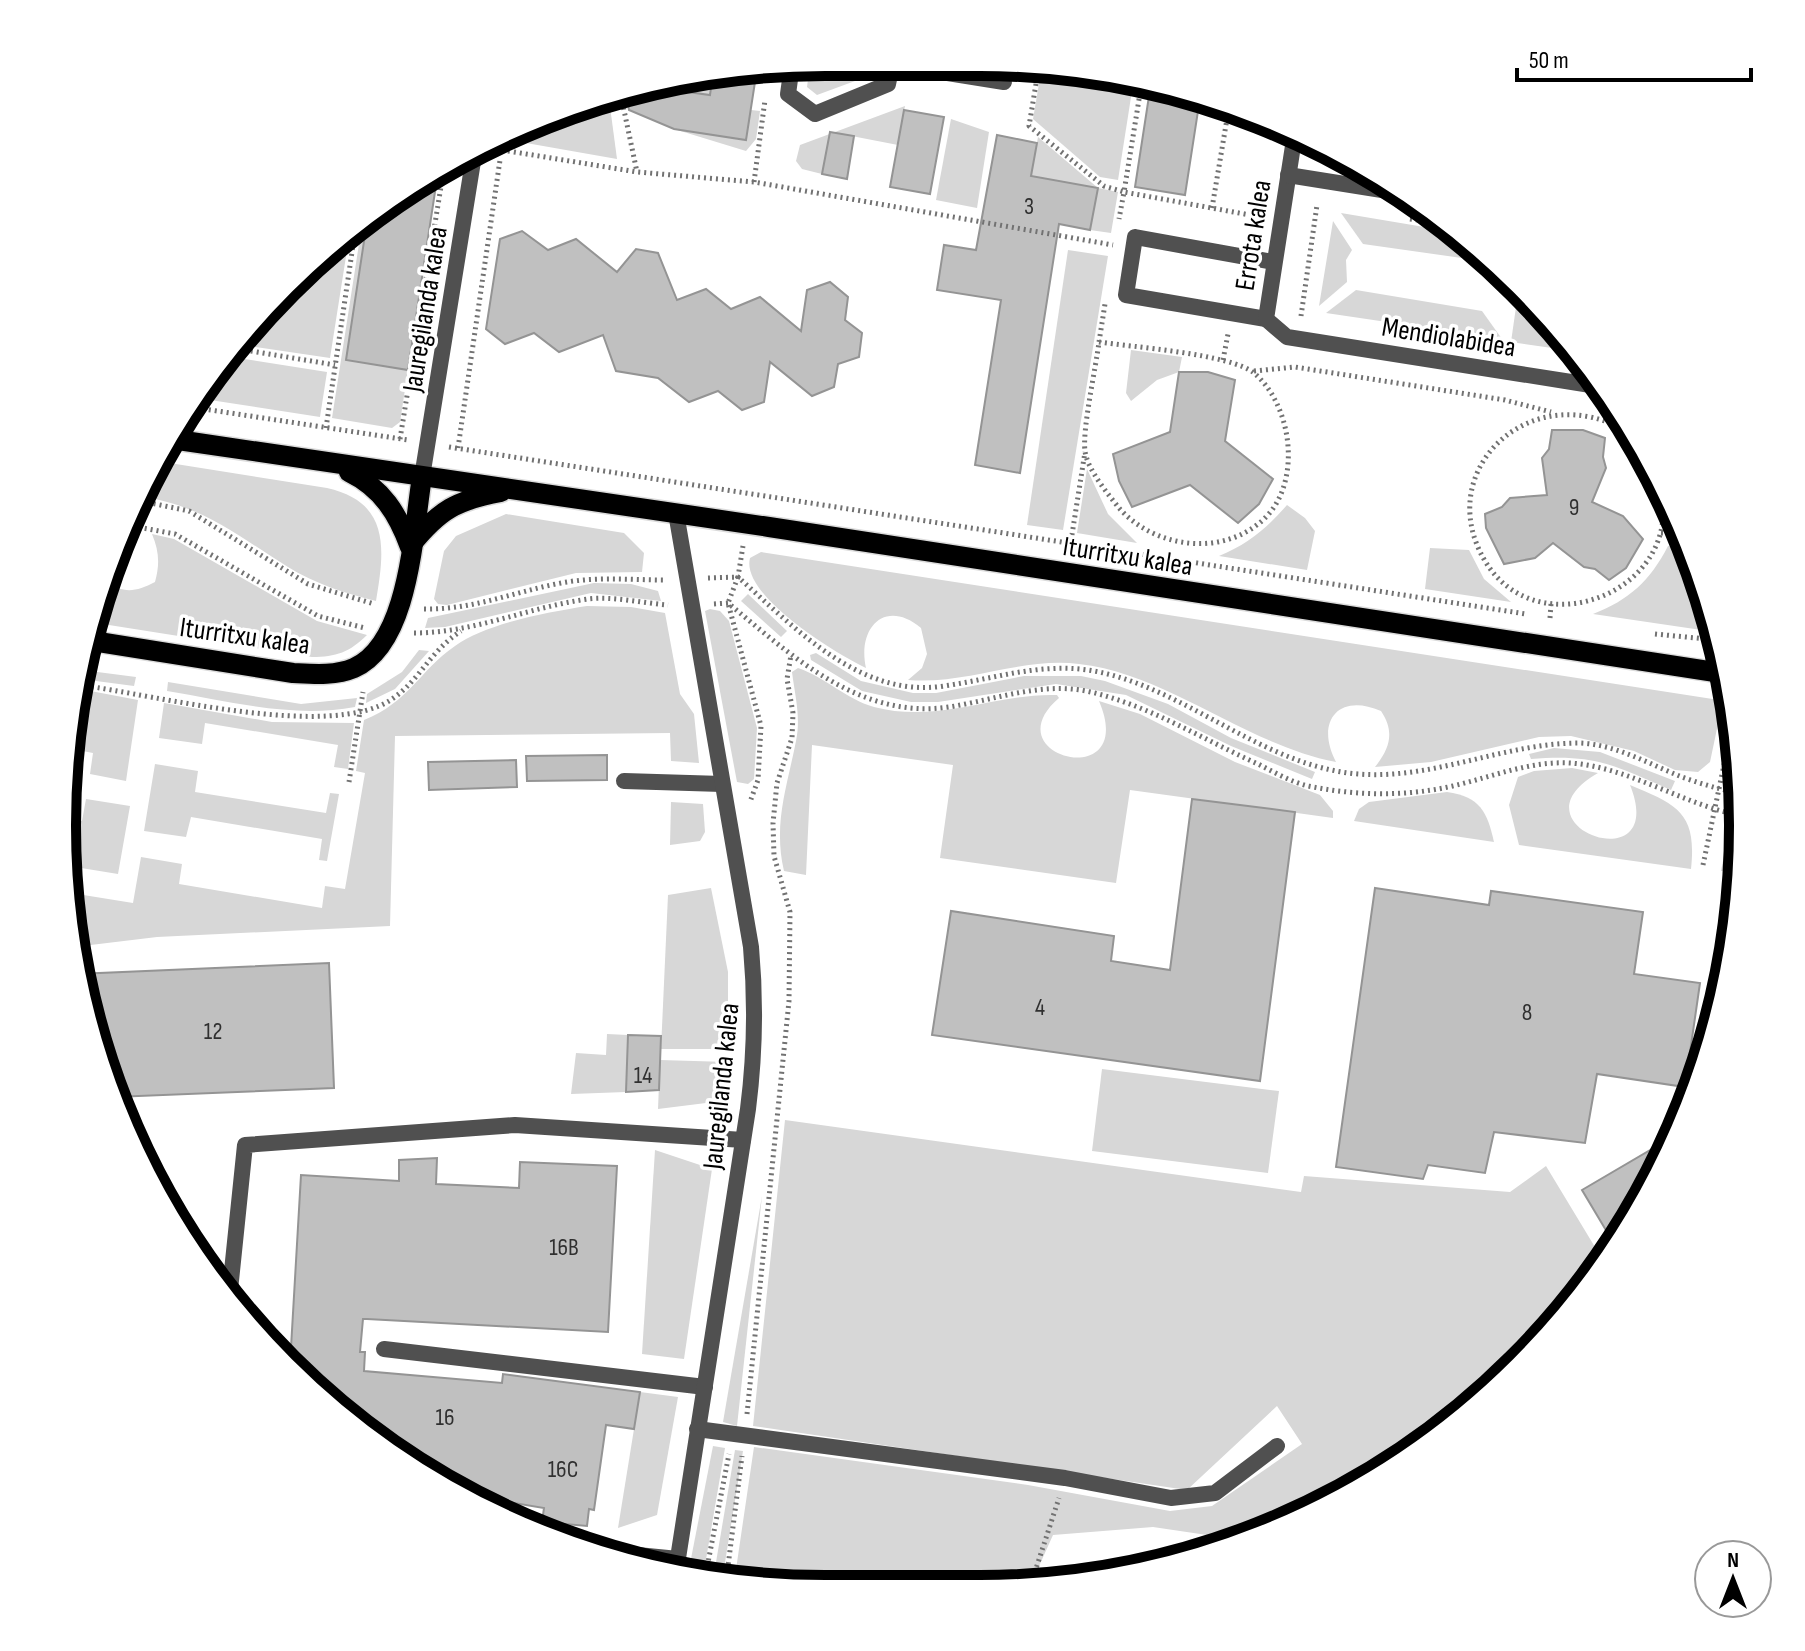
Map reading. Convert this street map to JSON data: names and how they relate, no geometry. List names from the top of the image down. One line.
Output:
{"streets":{"main road":["Iturritxu kalea"],"street":["Errota kalea","Jauregilanda kalea","Mendiolabidea"]},"crossings":[["Errota kalea","Mendiolabidea"],["Jauregilanda kalea","Iturritxu kalea"]],"house_numbers":["3","9","4","8","12","14","16B","16","16C"],"scale_bar":"50 m","north":"top"}
